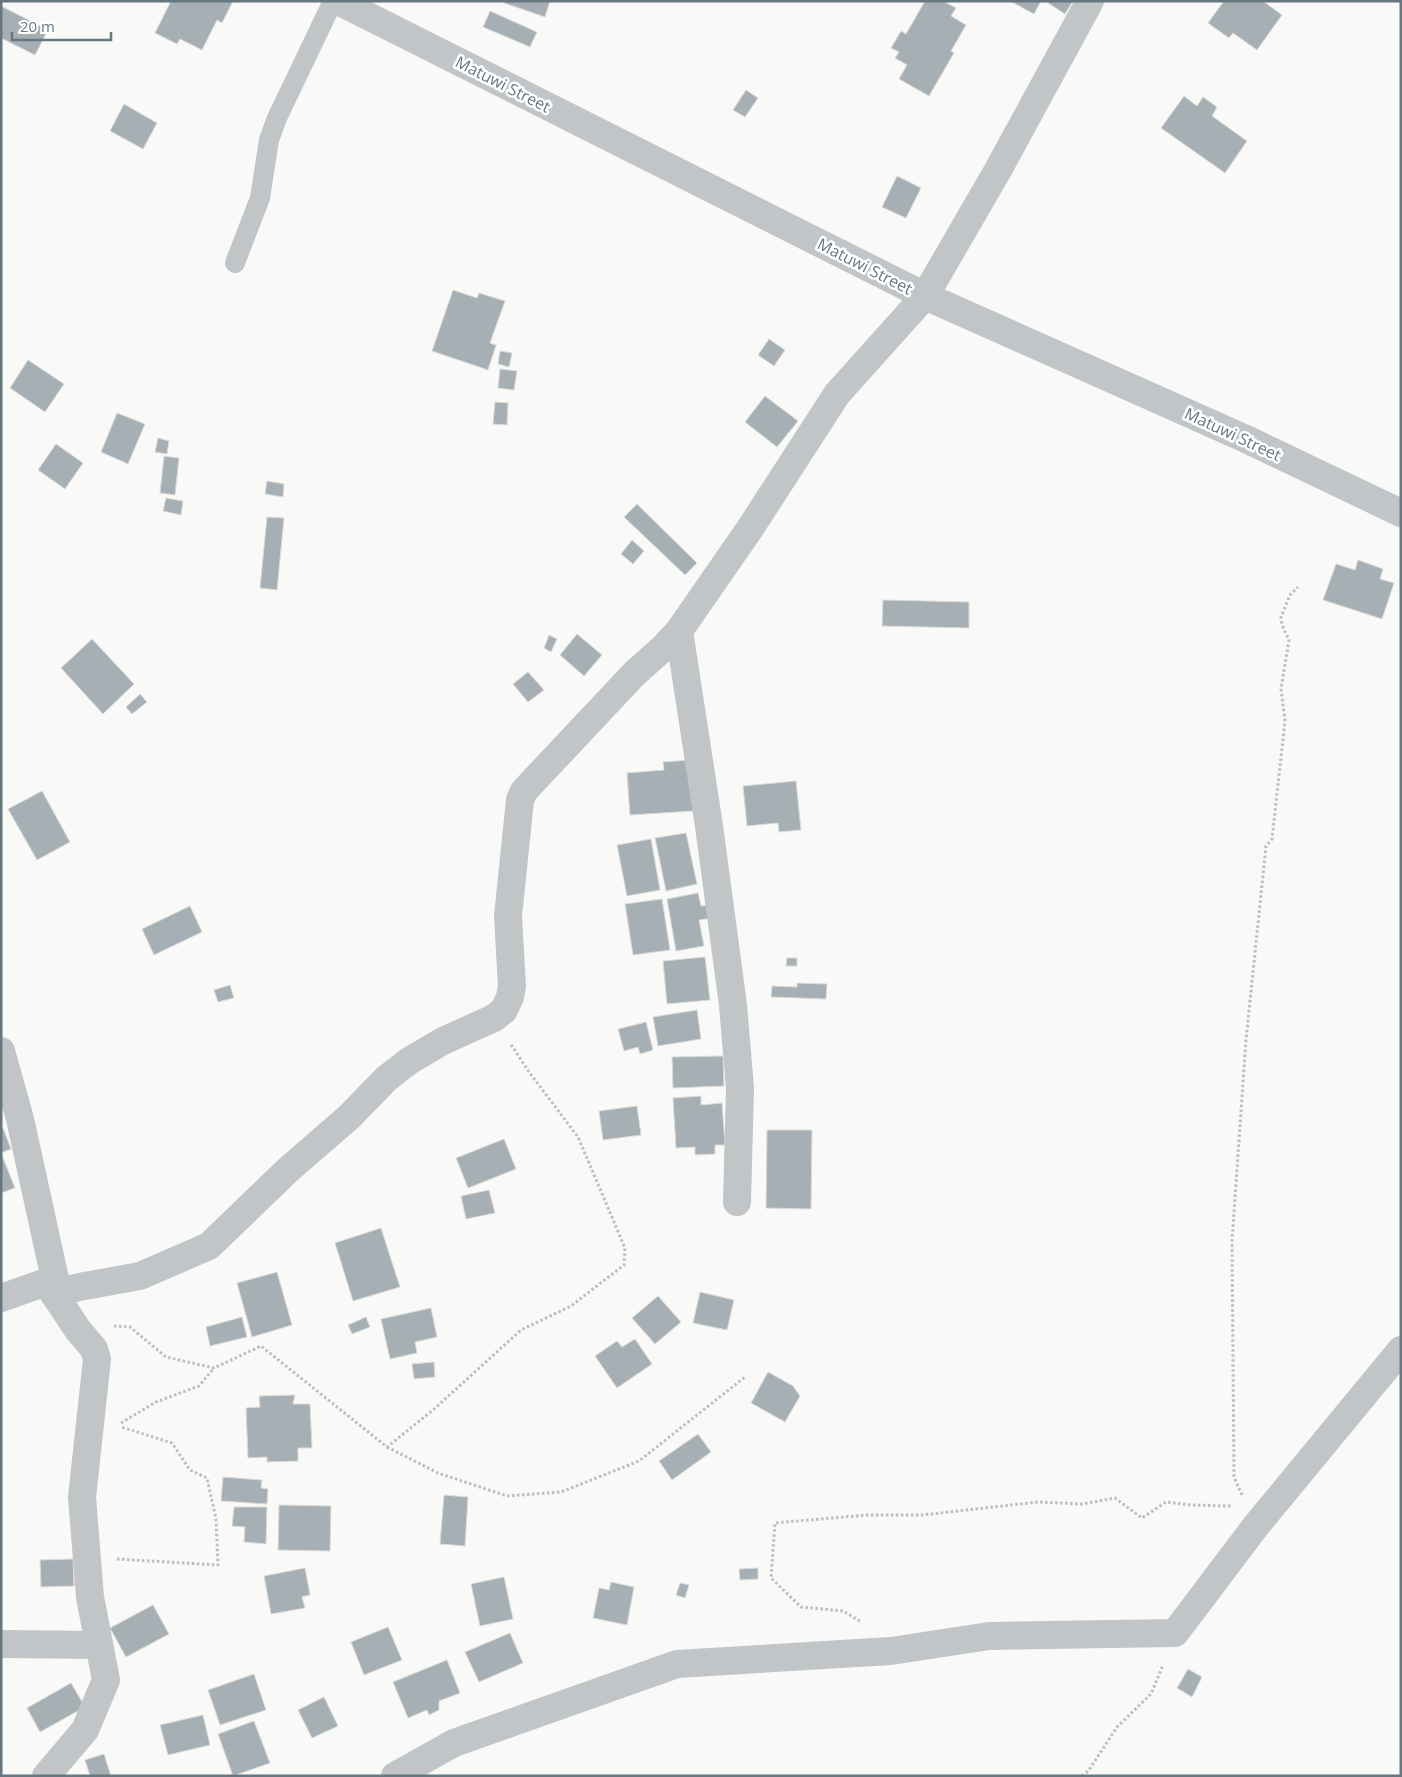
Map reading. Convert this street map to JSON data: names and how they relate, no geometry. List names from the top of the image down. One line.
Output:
{"streets":{"street":["Matuwi Street"]},"scale_bar":"20 m"}
